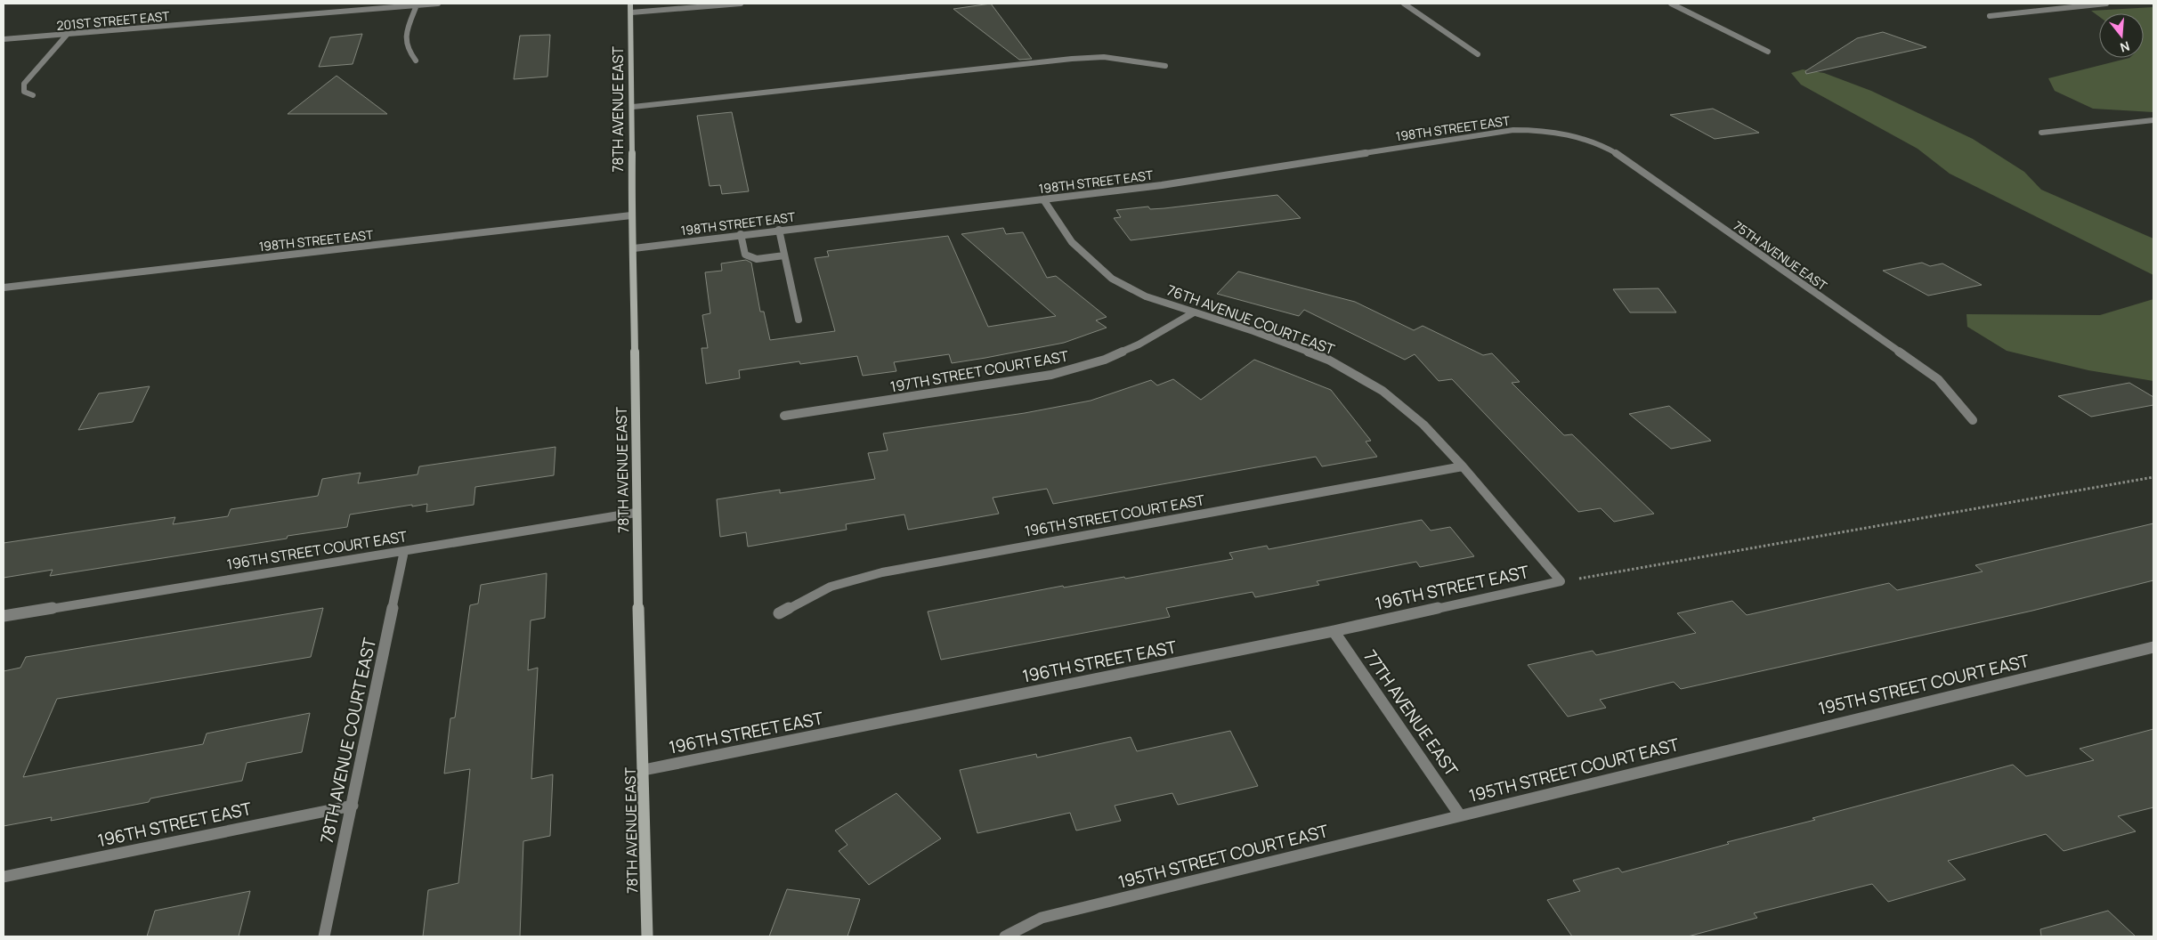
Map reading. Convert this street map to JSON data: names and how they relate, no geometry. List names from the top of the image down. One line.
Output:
{"streets":{"street":["201ST STREET EAST","78TH AVENUE EAST","198TH STREET EAST","75TH AVENUE EAST","76TH AVENUE COURT EAST","197TH STREET COURT EAST","196TH STREET COURT EAST","196TH STREET EAST","195TH STREET COURT EAST","77TH AVENUE EAST","78TH AVENUE COURT EAST"]},"crossings":[["78TH AVENUE EAST","198TH STREET EAST"],["78TH AVENUE EAST","196TH STREET COURT EAST"],["78TH AVENUE EAST","196TH STREET EAST"],["198TH STREET EAST","75TH AVENUE EAST"],["198TH STREET EAST","76TH AVENUE COURT EAST"],["76TH AVENUE COURT EAST","197TH STREET COURT EAST"],["76TH AVENUE COURT EAST","196TH STREET COURT EAST"],["76TH AVENUE COURT EAST","196TH STREET EAST"],["196TH STREET COURT EAST","78TH AVENUE COURT EAST"],["196TH STREET EAST","77TH AVENUE EAST"],["196TH STREET EAST","78TH AVENUE COURT EAST"],["195TH STREET COURT EAST","77TH AVENUE EAST"]],"north":"bottom"}
